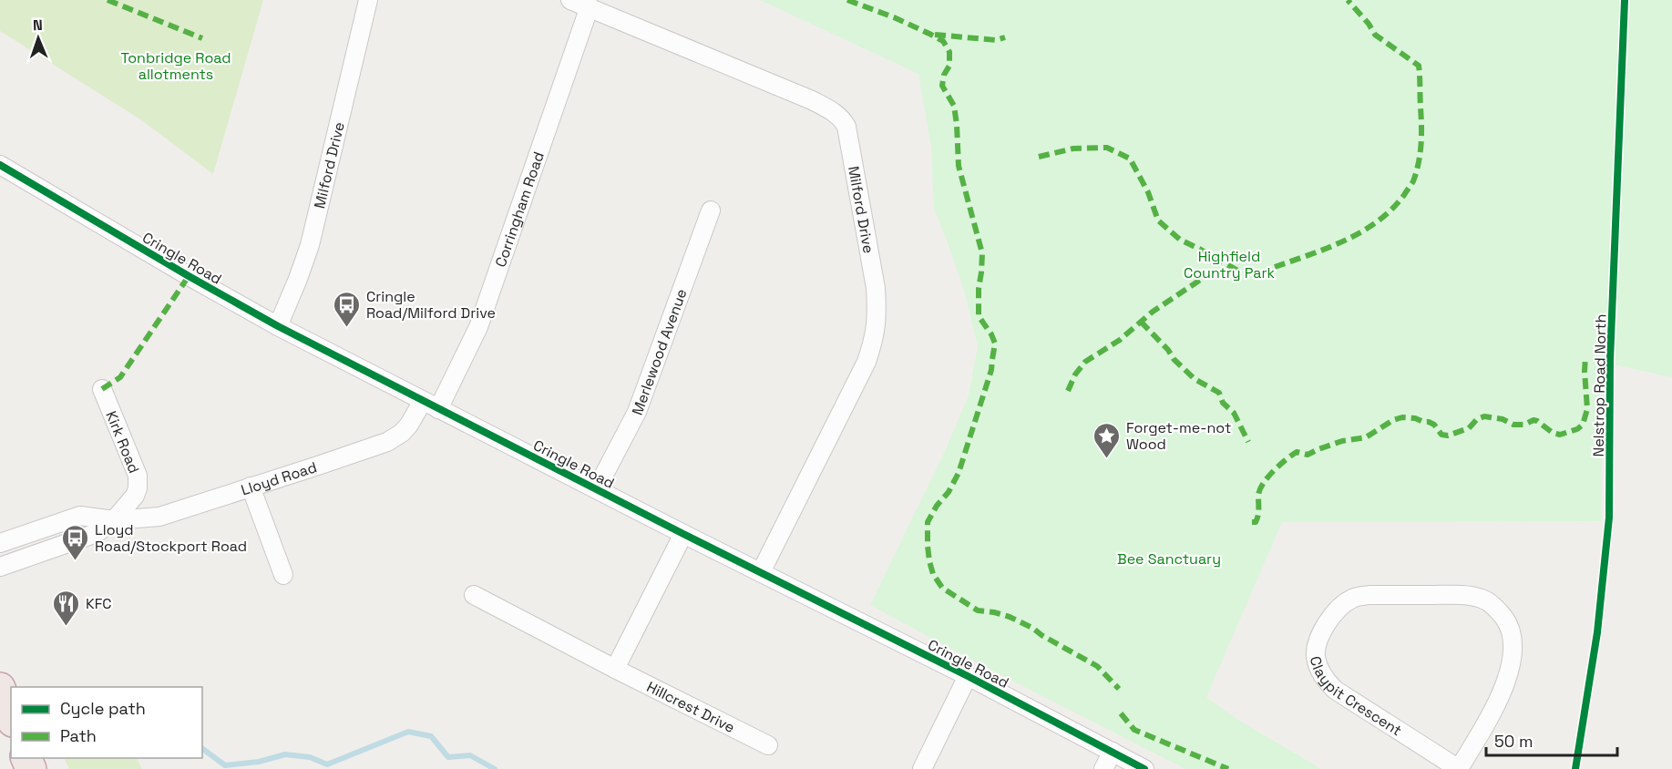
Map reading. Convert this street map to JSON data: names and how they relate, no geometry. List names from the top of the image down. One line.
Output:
{"streets":{"street":["Milford Drive","Corringham Road","Cringle Road","Merlewood Avenue","Kirk Road","Lloyd Road","Claypit Crescent","Hillcrest Drive"],"cycle path":["Nelstrop Road North"]},"crossings":[["Milford Drive","Corringham Road"],["Milford Drive","Cringle Road"],["Corringham Road","Cringle Road"],["Corringham Road","Lloyd Road"],["Cringle Road","Merlewood Avenue"],["Cringle Road","Lloyd Road"],["Kirk Road","Lloyd Road"]],"parks":["Tonbridge Road allotments","Highfield Country Park","Bee Sanctuary"],"places":{"bus stop":["Cringle Road/Milford Drive","Lloyd Road/Stockport Road"],"place":["Forget-me-not Wood"],"restaurant":["KFC"]},"legend":["Cycle path","Path"],"scale_bar":"50 m","north":"top"}
